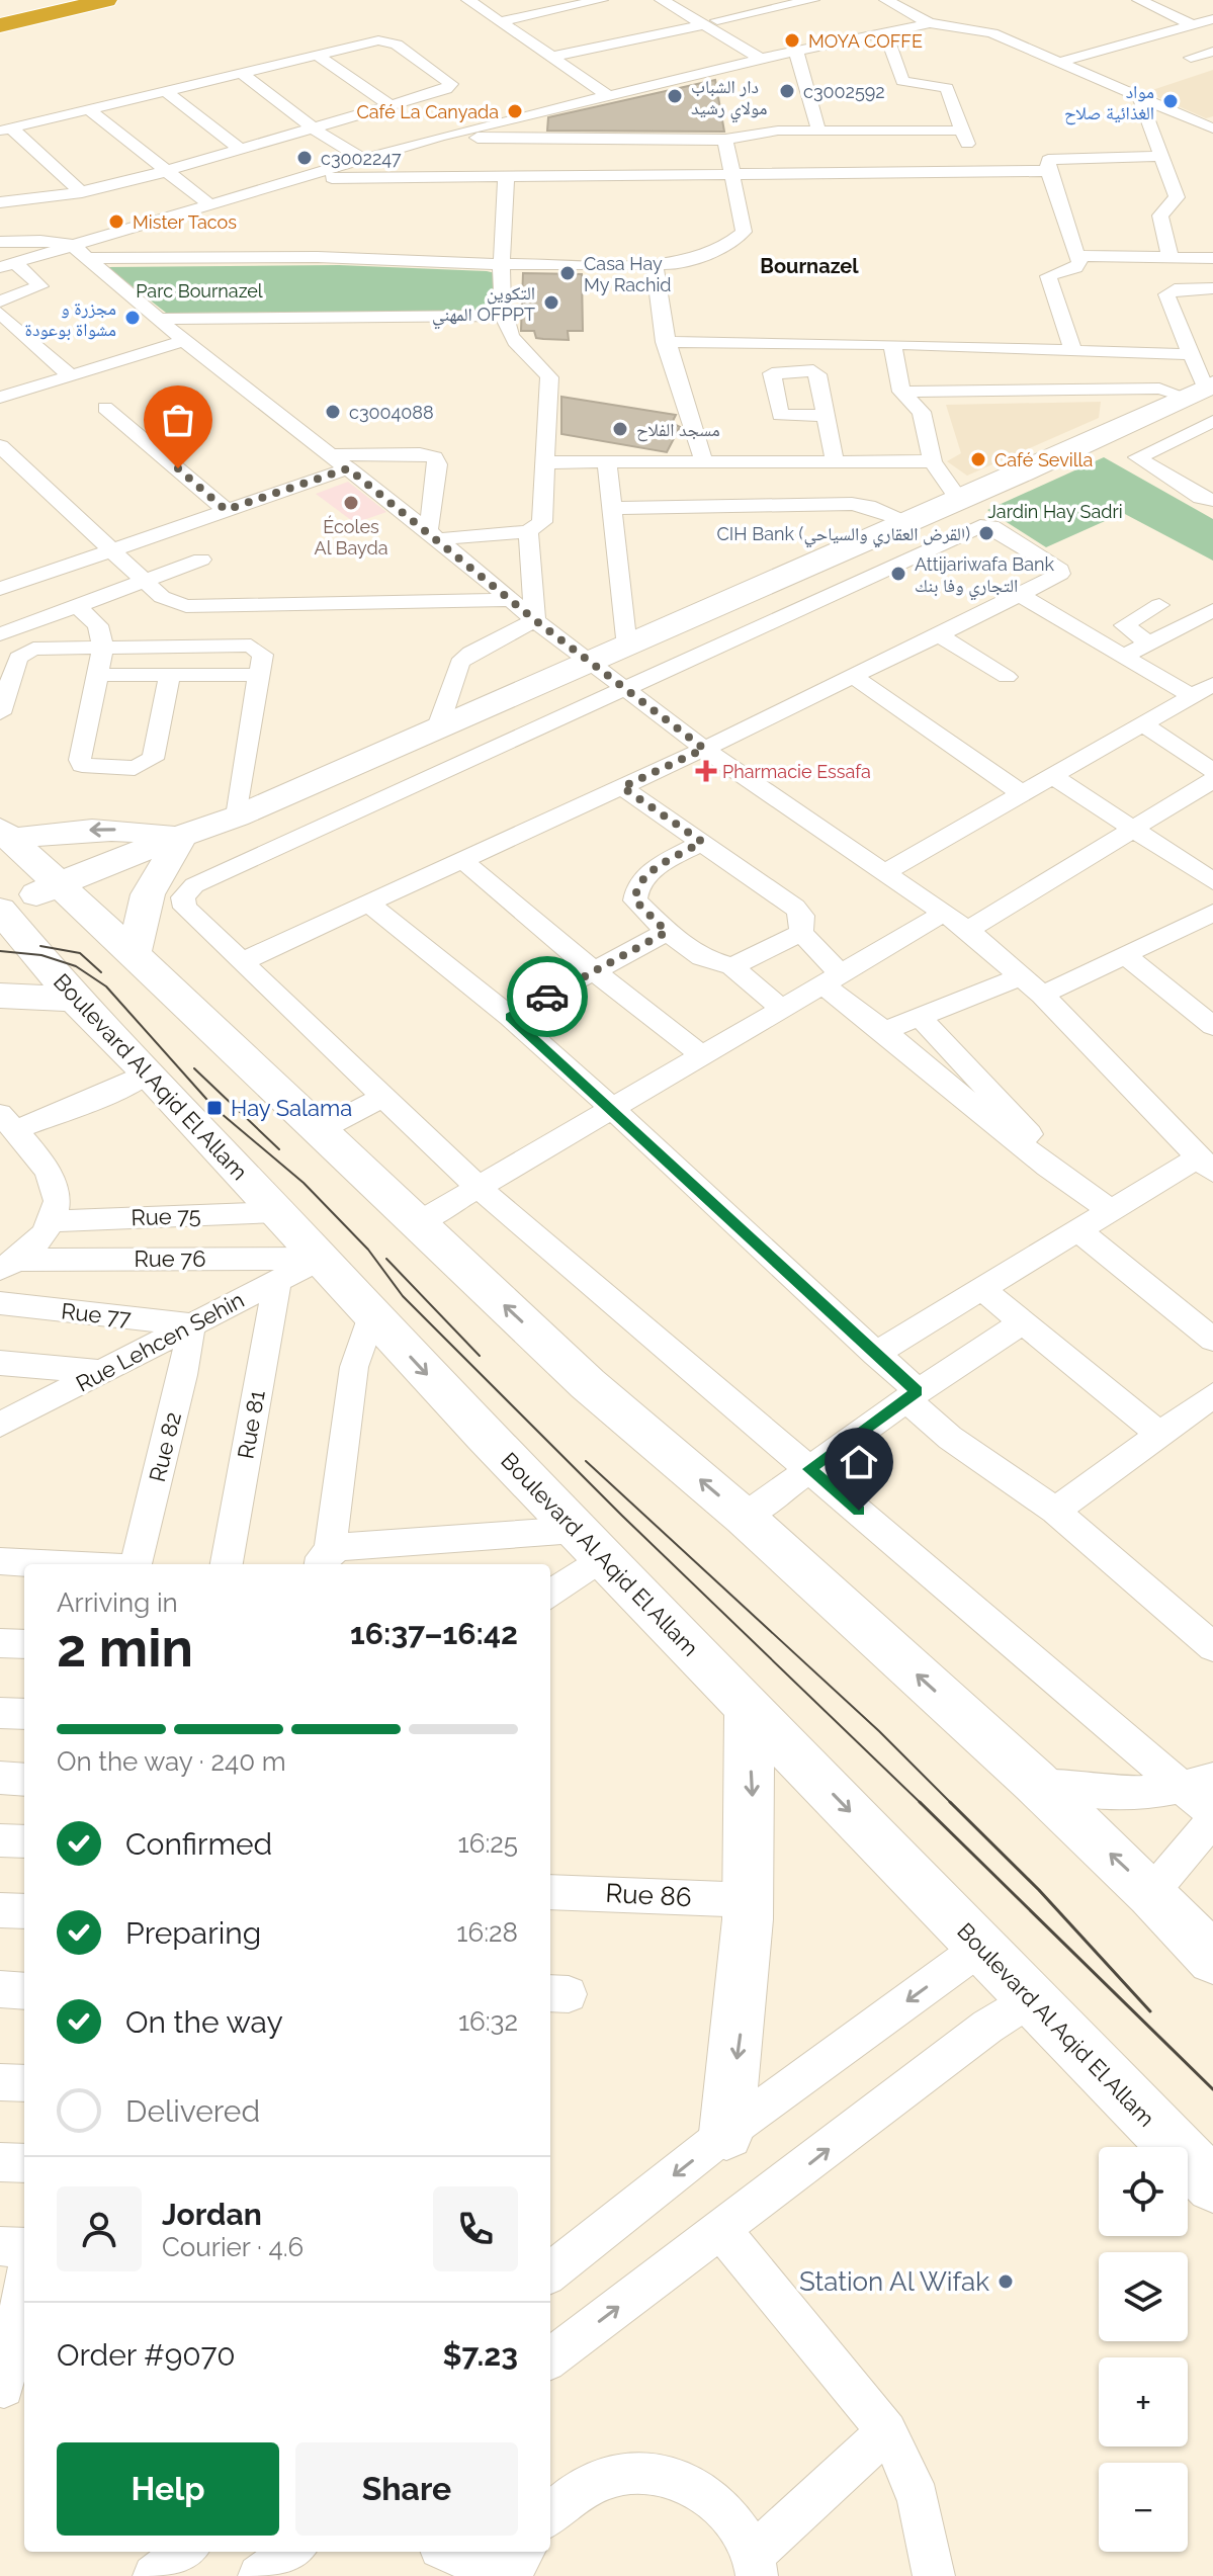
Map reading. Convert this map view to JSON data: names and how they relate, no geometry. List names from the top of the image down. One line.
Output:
{"streets":{"main road":["Boulevard Al Aqid El Allam"],"street":["Rue 75","Rue 76","Rue 77","Rue Lehcen Sehin","Rue 81","Rue 82","Rue 86"]},"crossings":[["Boulevard Al Aqid El Allam","Rue 75"],["Boulevard Al Aqid El Allam","Rue 76"],["Boulevard Al Aqid El Allam","Rue Lehcen Sehin"],["Rue 76","Rue Lehcen Sehin"],["Rue 77","Rue Lehcen Sehin"],["Rue 77","Rue 82"],["Rue Lehcen Sehin","Rue 81"],["Rue Lehcen Sehin","Rue 82"]],"districts":["Bournazel"],"parks":["Parc Bournazel","Jardin Hay Sadri"],"places":{"other":["MOYA COFFE","c3002592","دار الشباب مولاي رشيد","مواد الغذائية صلاح","Café La Canyada","c3002247","Mister Tacos","Casa Hay My Rachid","التكوين المهني OFPPT","مجزرة و مشواة بوعودة","c3004088","مسجد الفلاح","Café Sevilla","Écoles Al Bayda","CIH Bank (القرض العقاري والسياحي)","Attijariwafa Bank التجاري وفا بنك","Station Al Wifak"],"health":["Pharmacie Essafa"],"transit":["Hay Salama"]},"page":{"heading":["2 min","Arriving in","16:37–16:42"],"panel":["Jordan","Courier · 4.6","Order #9070","$7.23"],"bar":"On the way · 240 m","list":[["Confirmed","16:25"],["Preparing","16:28"],["On the way","16:32"],"Delivered"],"map_buttons":["+","−"],"buttons":["Help","Share"]}}
